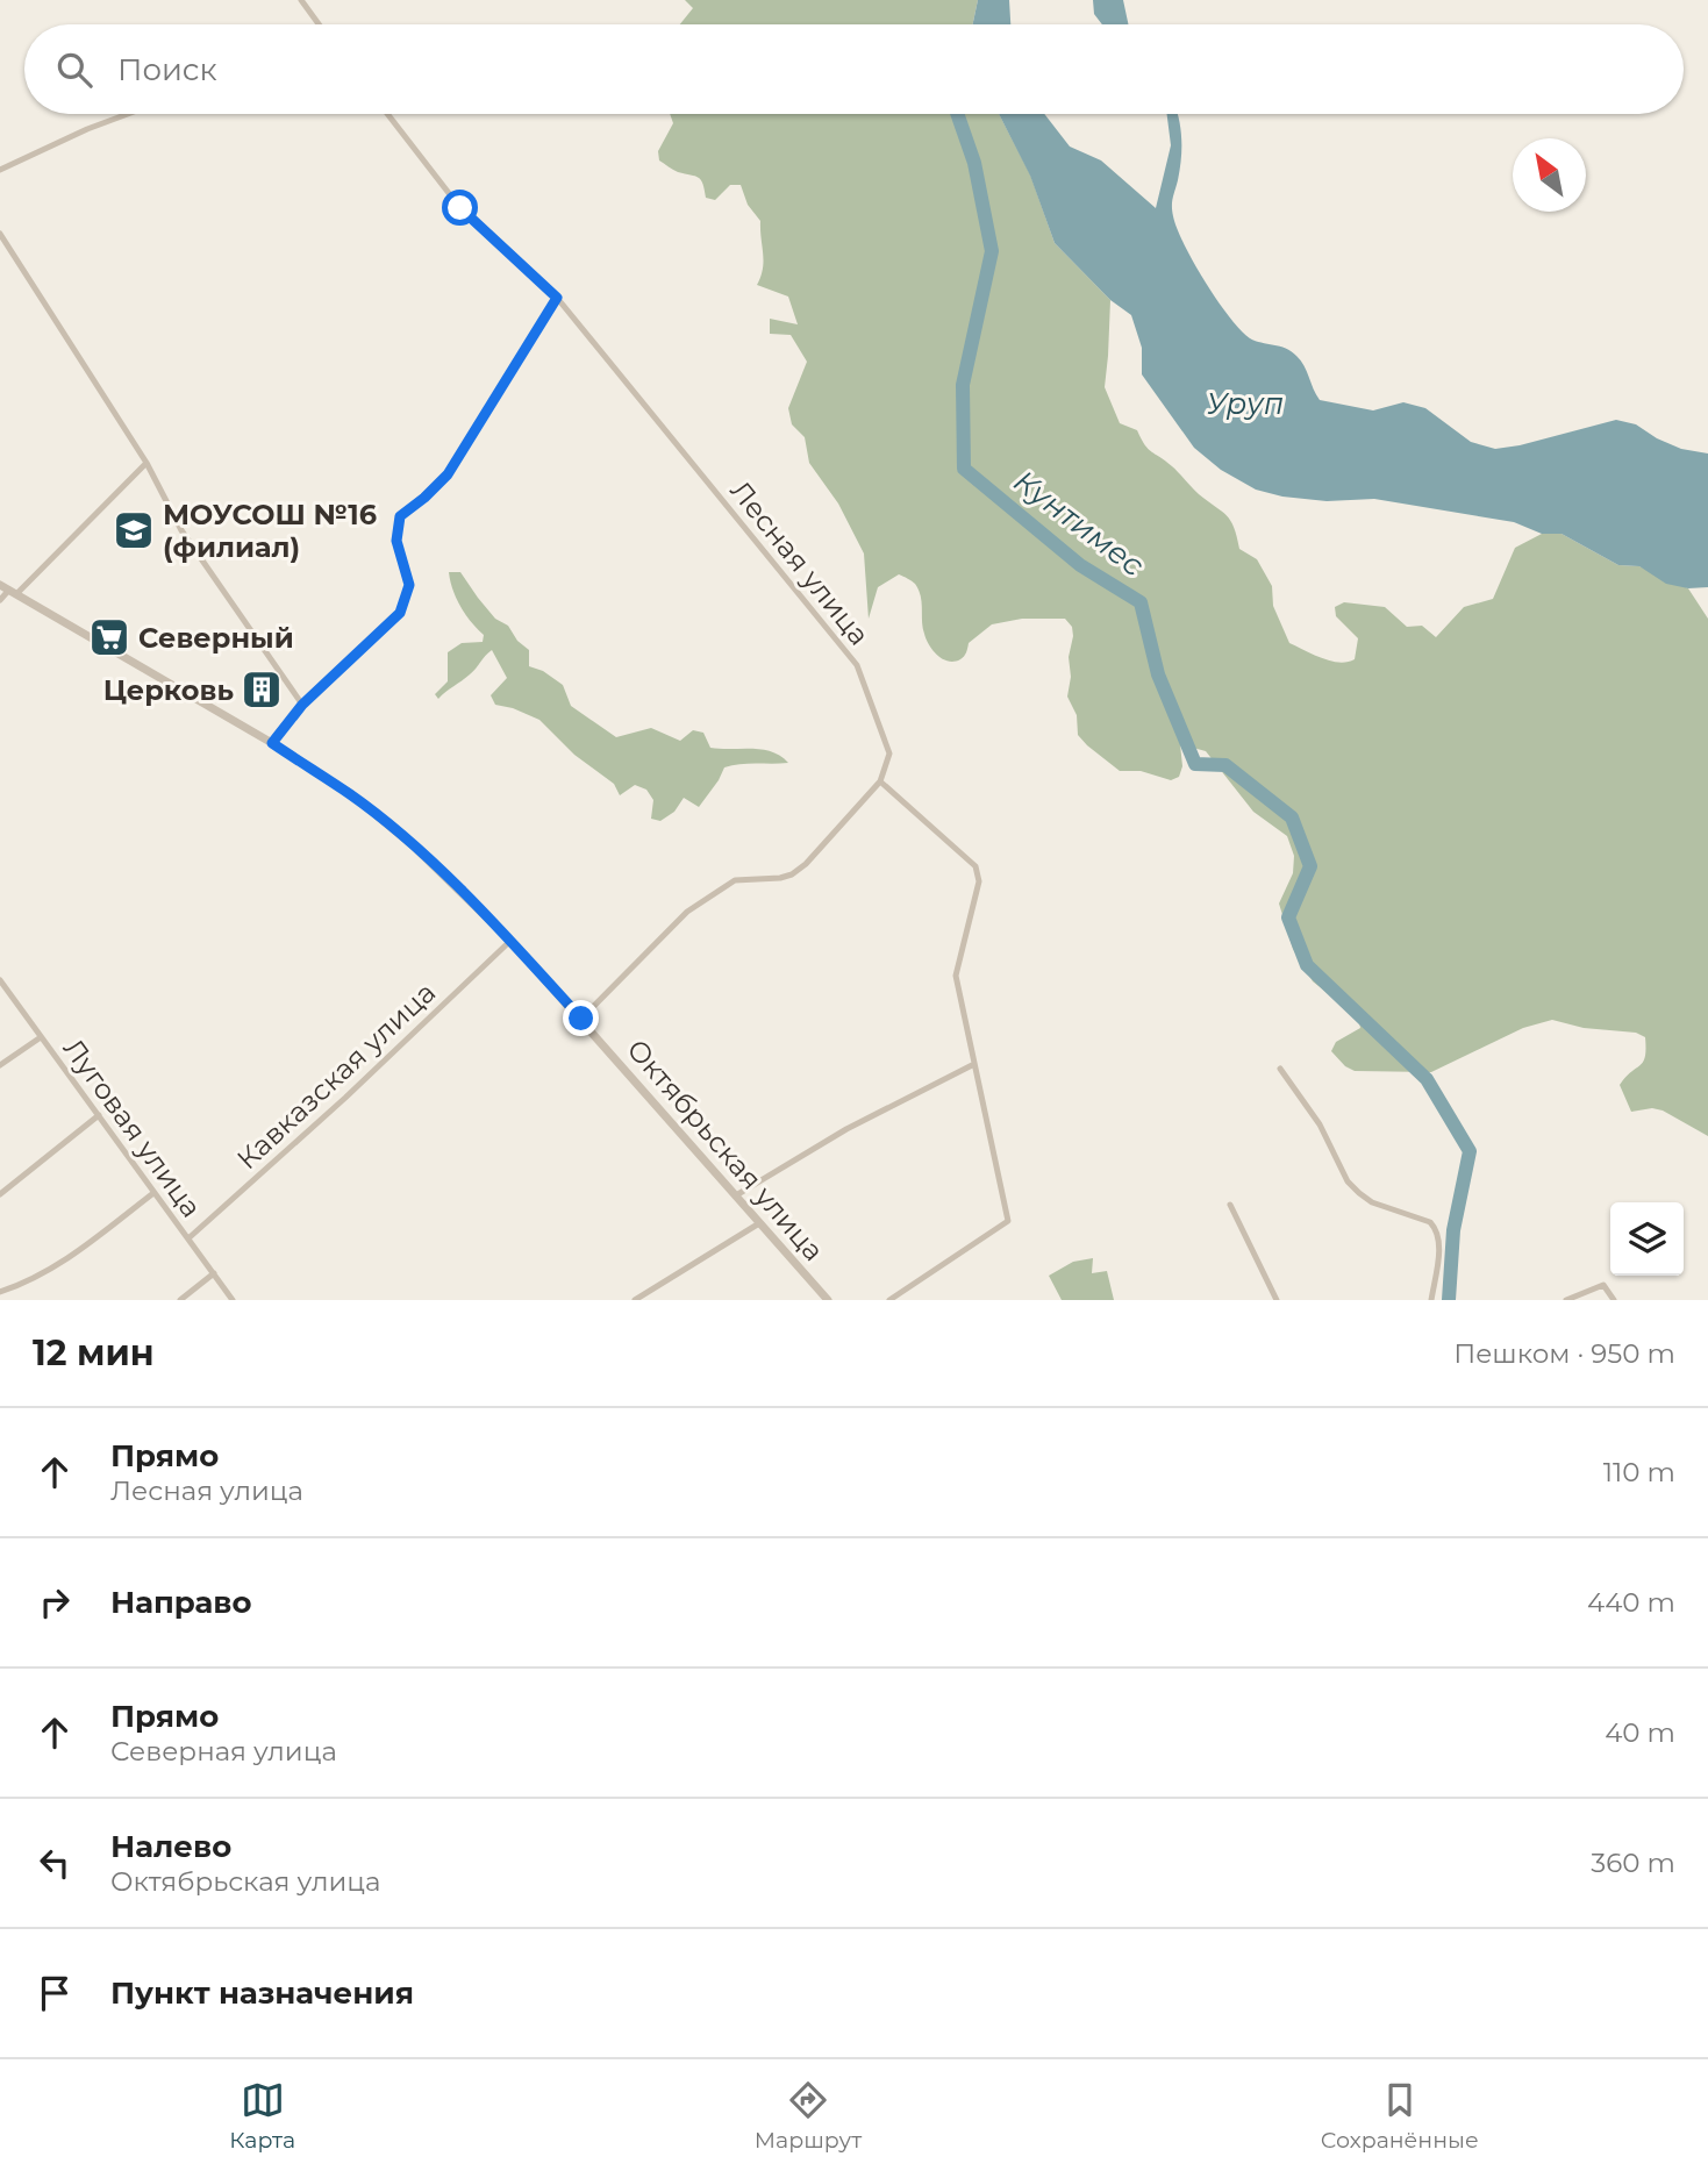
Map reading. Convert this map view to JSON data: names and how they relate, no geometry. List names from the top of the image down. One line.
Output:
{"streets":{"street":["Лесная улица","Кавказская улица","Луговая улица","Октябрьская улица"]},"crossings":[["Кавказская улица","Луговая улица"],["Кавказская улица","Октябрьская улица"]],"water":["Уруп","Кунтимес"],"places":{"school or university":["МОУСОШ №16 (филиал)"],"supermarket":["Северный"],"building":["Церковь"]},"north":"top left","page":{"search":"Поиск","heading":["12 мин","Пешком · 950 m"],"list":[["Прямо","Лесная улица","110 m"],["Направо","440 m"],["Прямо","Северная улица","40 m"],["Налево","Октябрьская улица","360 m"],"Пункт назначения"],"nav":["Карта","Маршрут","Сохранённые"]}}
